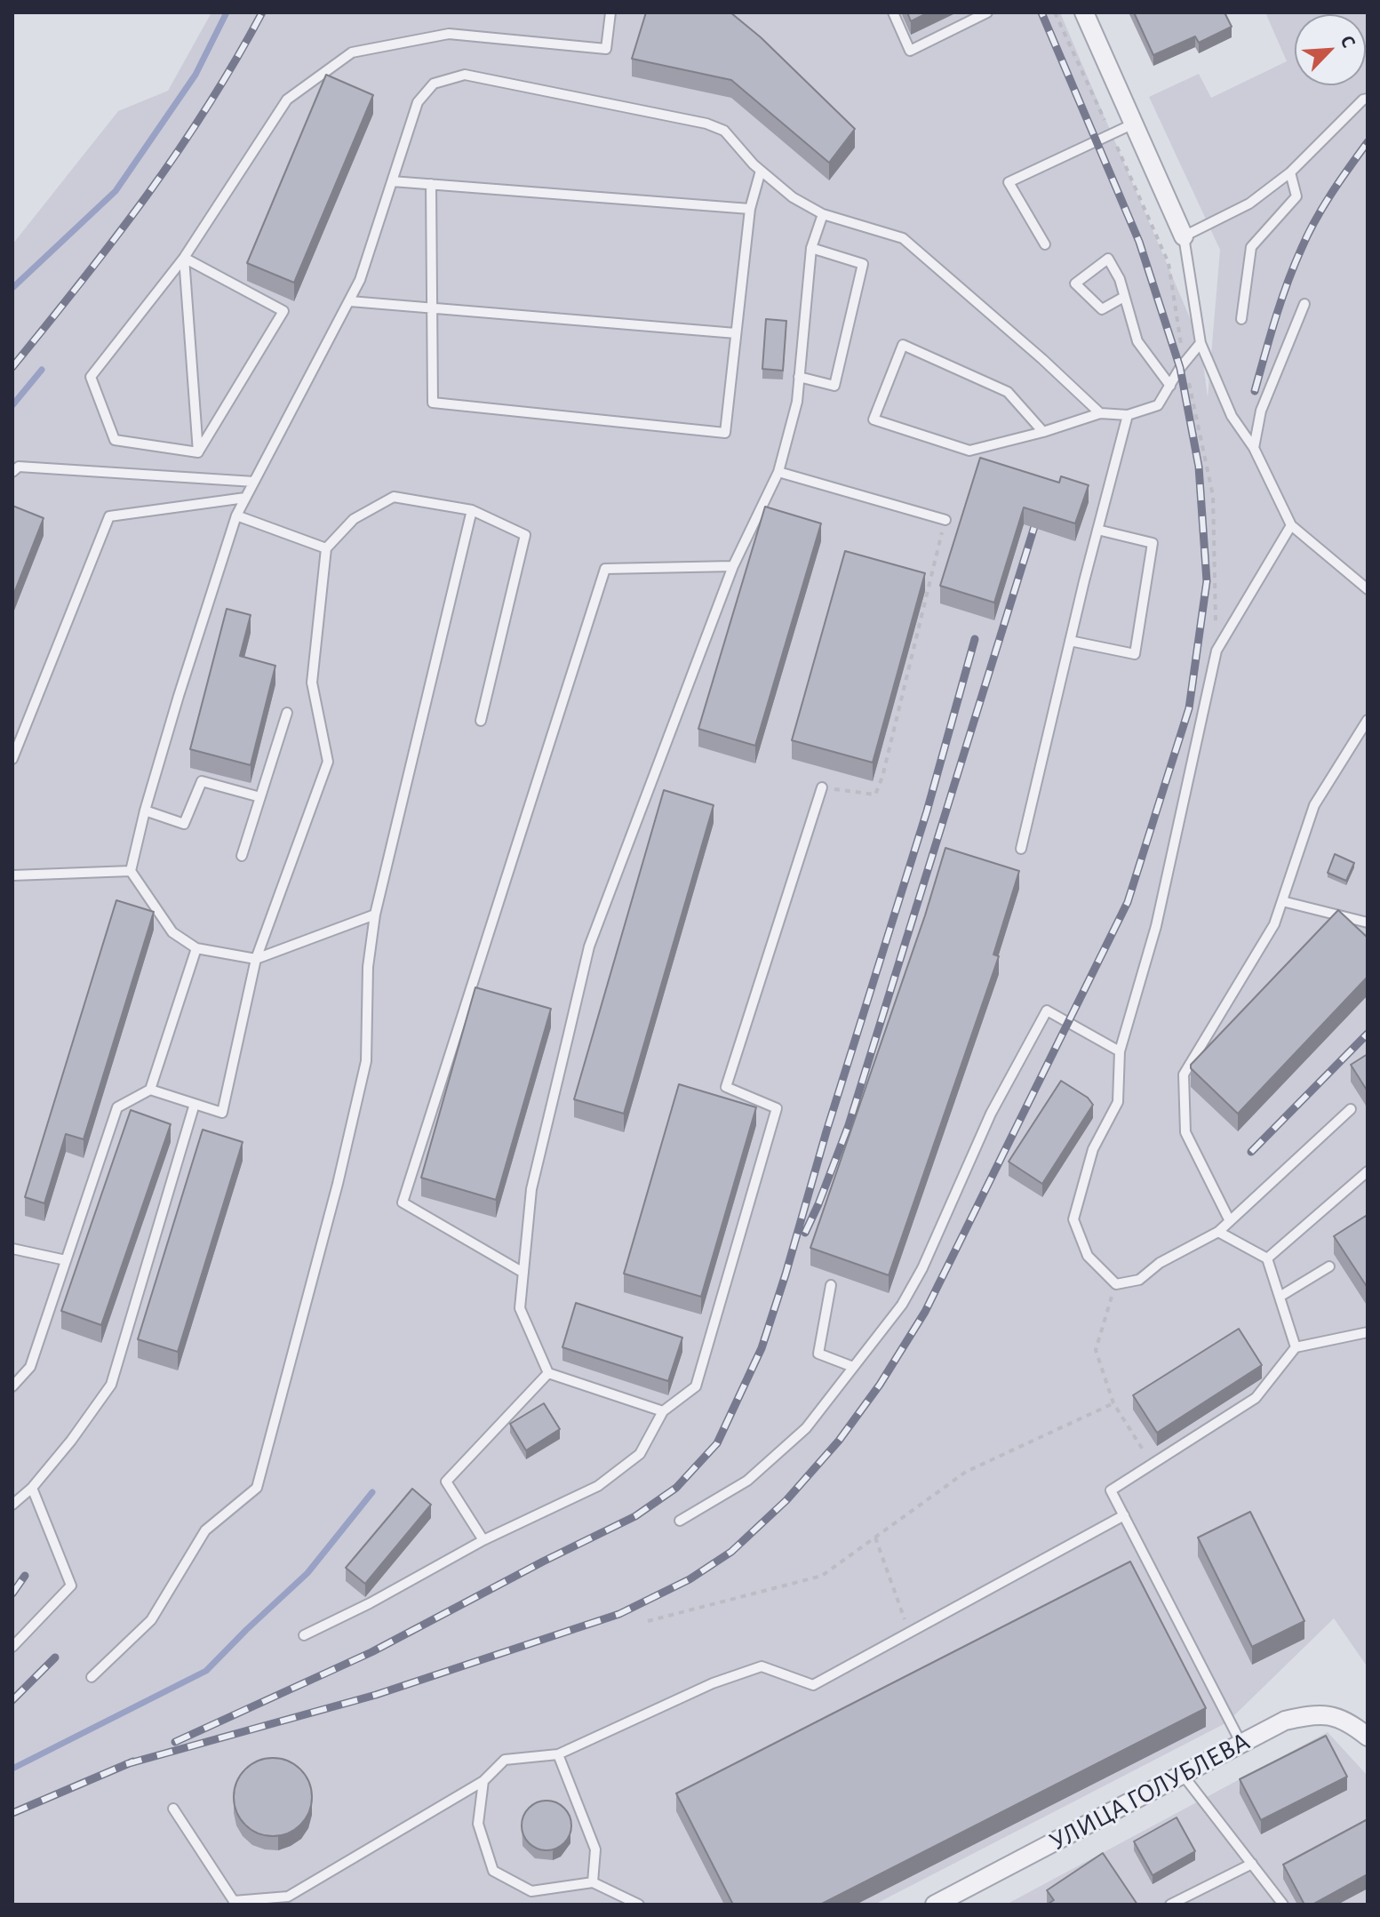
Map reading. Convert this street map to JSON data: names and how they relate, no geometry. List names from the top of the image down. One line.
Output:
{"streets":{"street":["УЛИЦА ГОЛУБЛЕВА"]},"north":"top right"}
